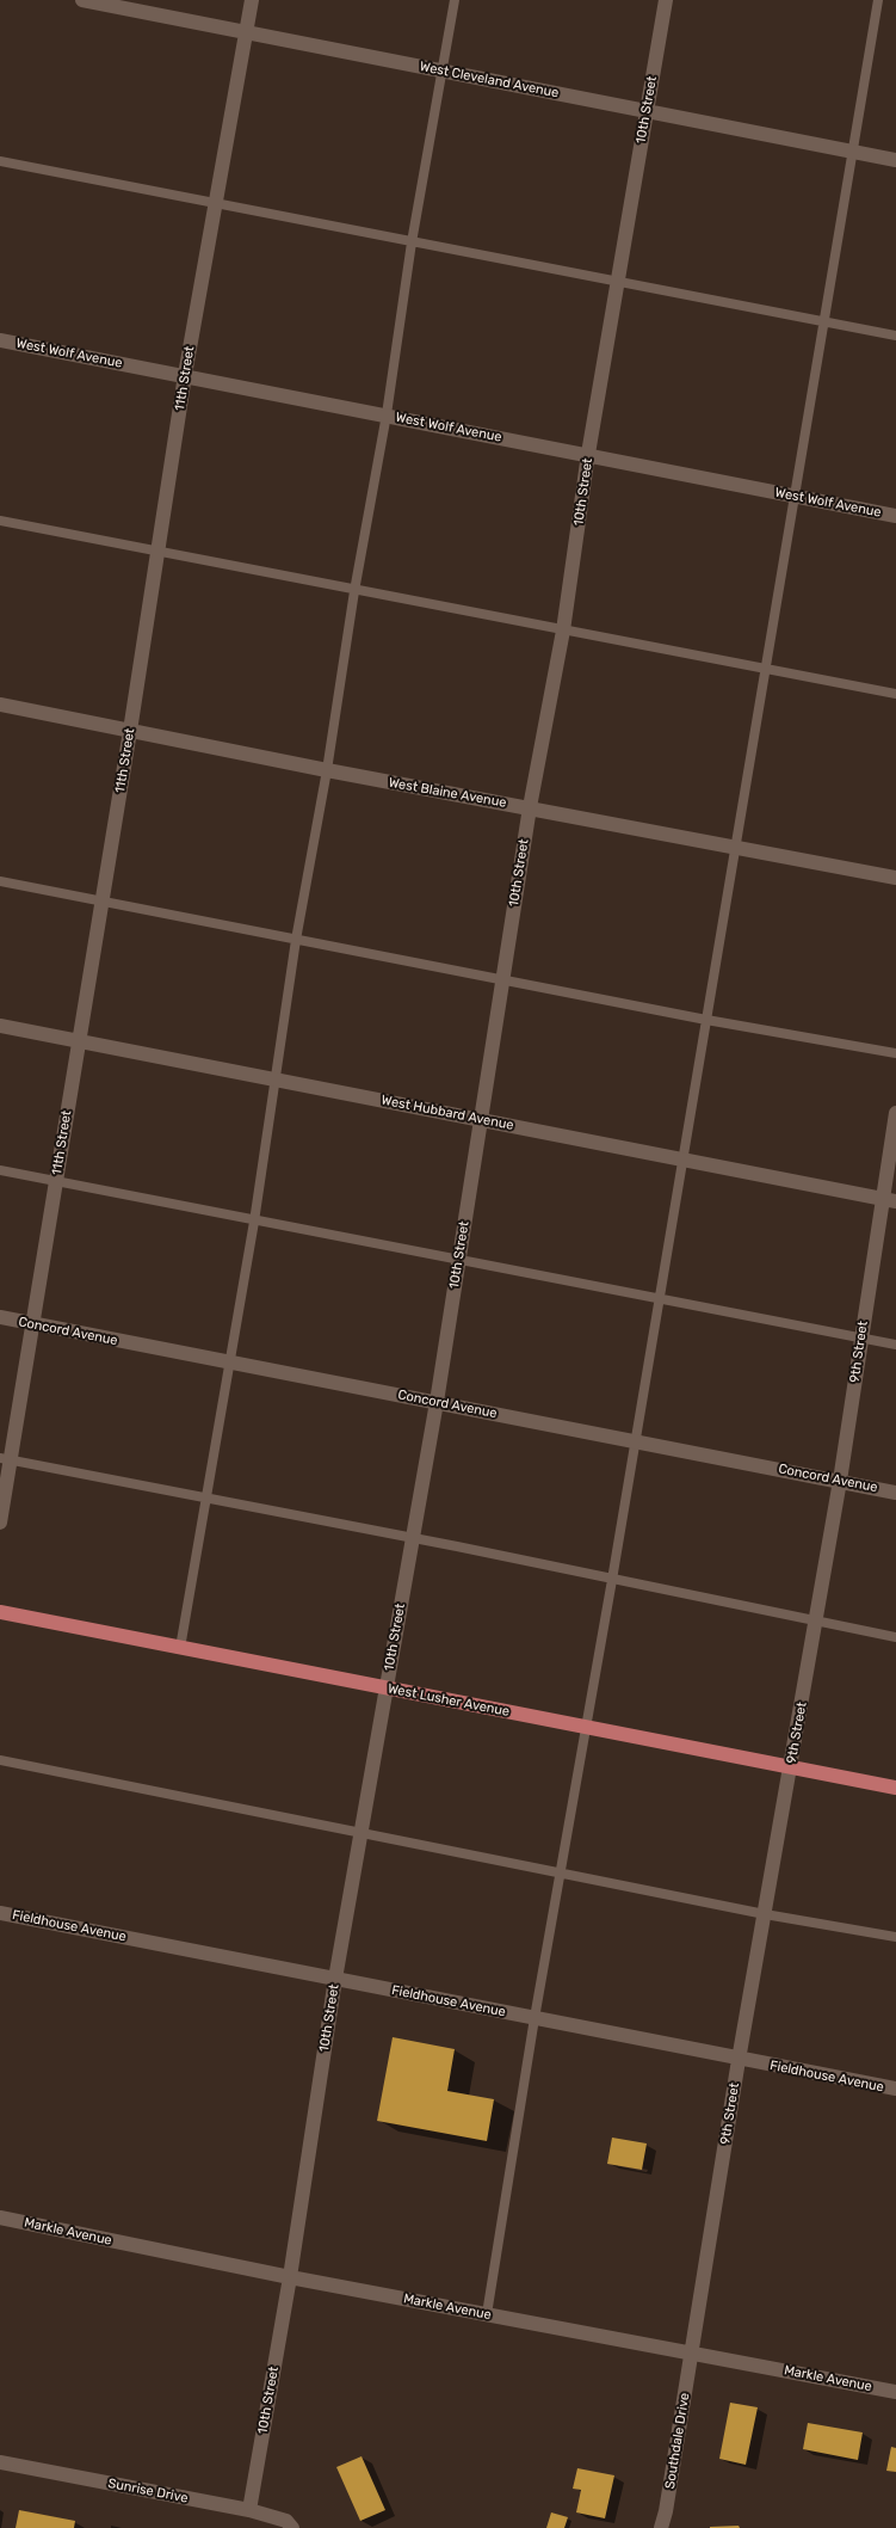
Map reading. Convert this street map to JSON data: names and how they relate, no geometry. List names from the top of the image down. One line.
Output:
{"streets":{"main road":["West Lusher Avenue"],"street":["West Cleveland Avenue","10th Street","West Wolf Avenue","11th Street","West Blaine Avenue","West Hubbard Avenue","Concord Avenue","9th Street","Fieldhouse Avenue","Markle Avenue","Southdale Drive","Sunrise Drive"]},"crossings":[["West Cleveland Avenue","10th Street"],["West Cleveland Avenue","11th Street"],["10th Street","West Wolf Avenue"],["10th Street","West Blaine Avenue"],["10th Street","West Hubbard Avenue"],["10th Street","Concord Avenue"],["10th Street","West Lusher Avenue"],["10th Street","Fieldhouse Avenue"],["10th Street","Markle Avenue"],["10th Street","Sunrise Drive"],["West Wolf Avenue","11th Street"],["11th Street","West Blaine Avenue"],["11th Street","West Hubbard Avenue"],["11th Street","Concord Avenue"],["West Hubbard Avenue","9th Street"],["Concord Avenue","9th Street"],["9th Street","West Lusher Avenue"],["9th Street","Fieldhouse Avenue"],["9th Street","Markle Avenue"],["9th Street","Southdale Drive"],["Markle Avenue","Southdale Drive"]]}
